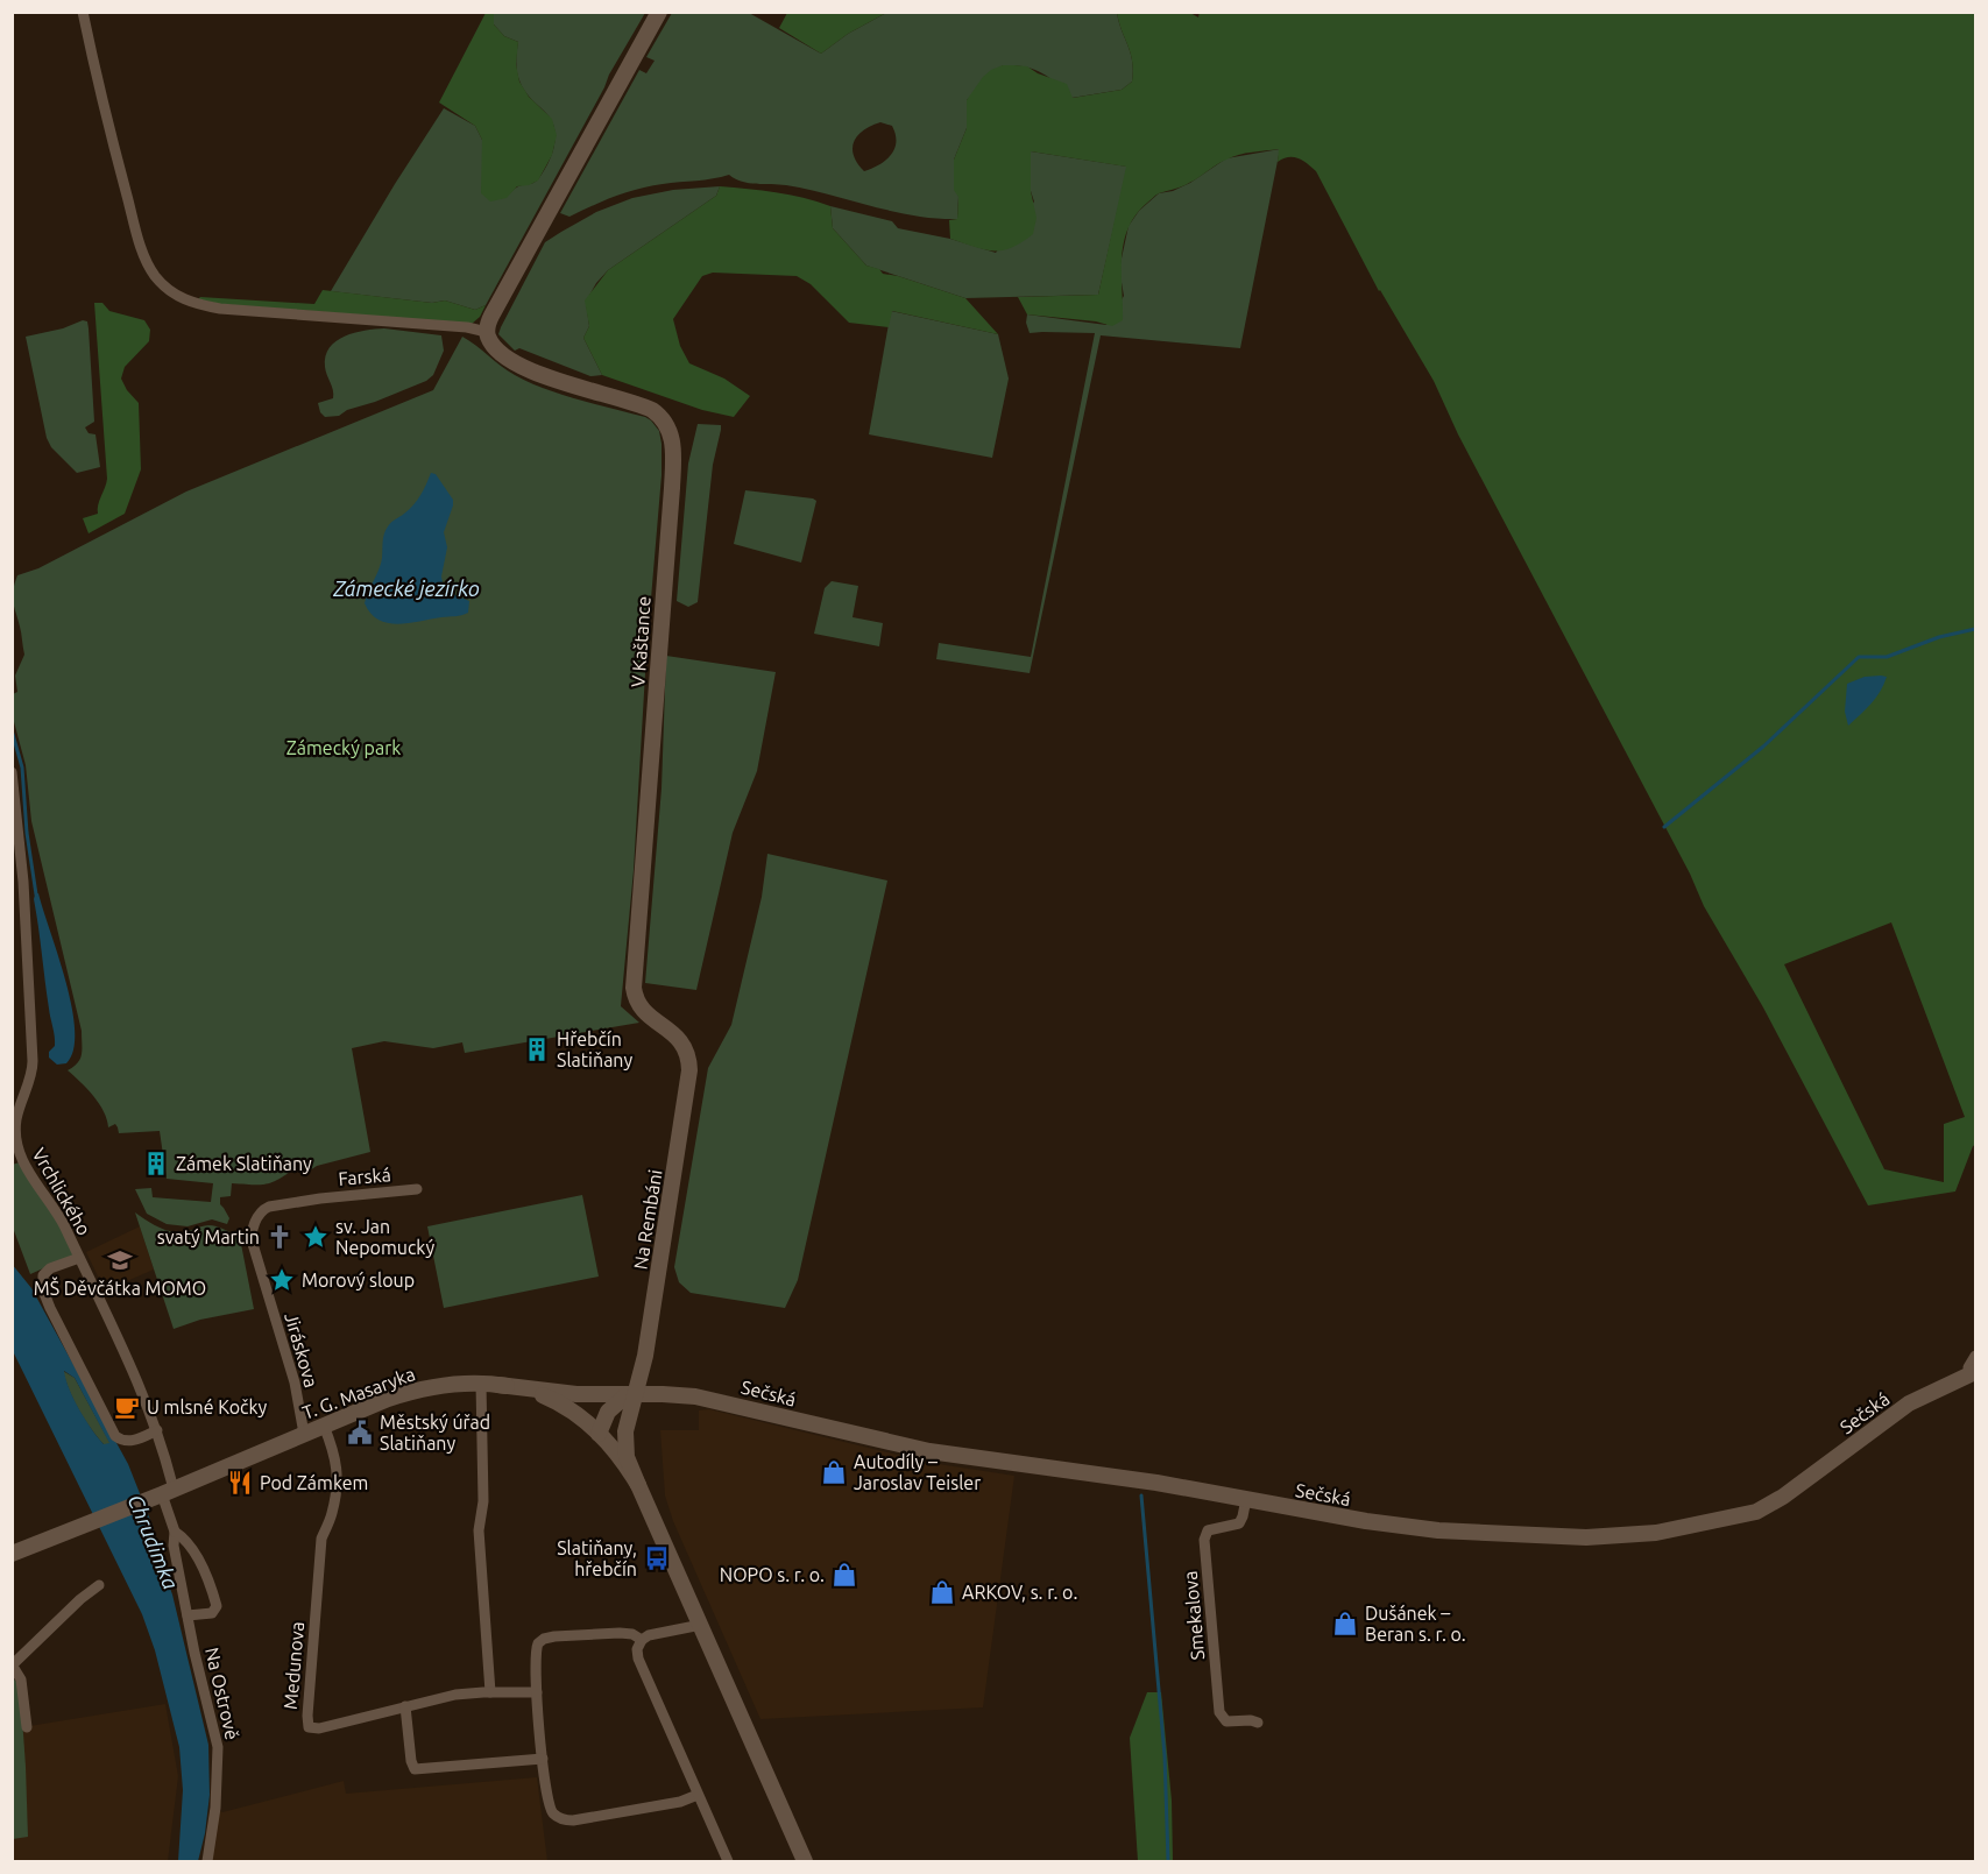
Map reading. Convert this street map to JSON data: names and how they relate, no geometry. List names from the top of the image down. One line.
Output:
{"streets":{"street":["V Kaštance","Farská","Vrchlického","Na Rembáni","Jiráskova","T. G. Masaryka","Sečská","Smekalova","Medunova","Na Ostrově"]},"crossings":[["V Kaštance","Na Rembáni"],["Farská","Jiráskova"],["Vrchlického","T. G. Masaryka"],["Vrchlického","Na Ostrově"],["Na Rembáni","Sečská"],["Jiráskova","T. G. Masaryka"],["T. G. Masaryka","Sečská"],["T. G. Masaryka","Medunova"],["T. G. Masaryka","Na Ostrově"],["Sečská","Smekalova"]],"water":["Zámecké jezírko","Chrudimka"],"parks":["Zámecký park"],"places":{"building":["Hřebčín Slatiňany","Zámek Slatiňany"],"church":["svatý Martin"],"place":["sv. Jan Nepomucký","Morový sloup"],"school or university":["MŠ Děvčátka MOMO"],"cafe":["U mlsné Kočky"],"public building":["Městský úřad Slatiňany"],"shop":["Autodíly – Jaroslav Teisler","NOPO s. r. o.","ARKOV, s. r. o.","Dušánek – Beran s. r. o."],"restaurant":["Pod Zámkem"],"bus stop":["Slatiňany, hřebčín"]}}
